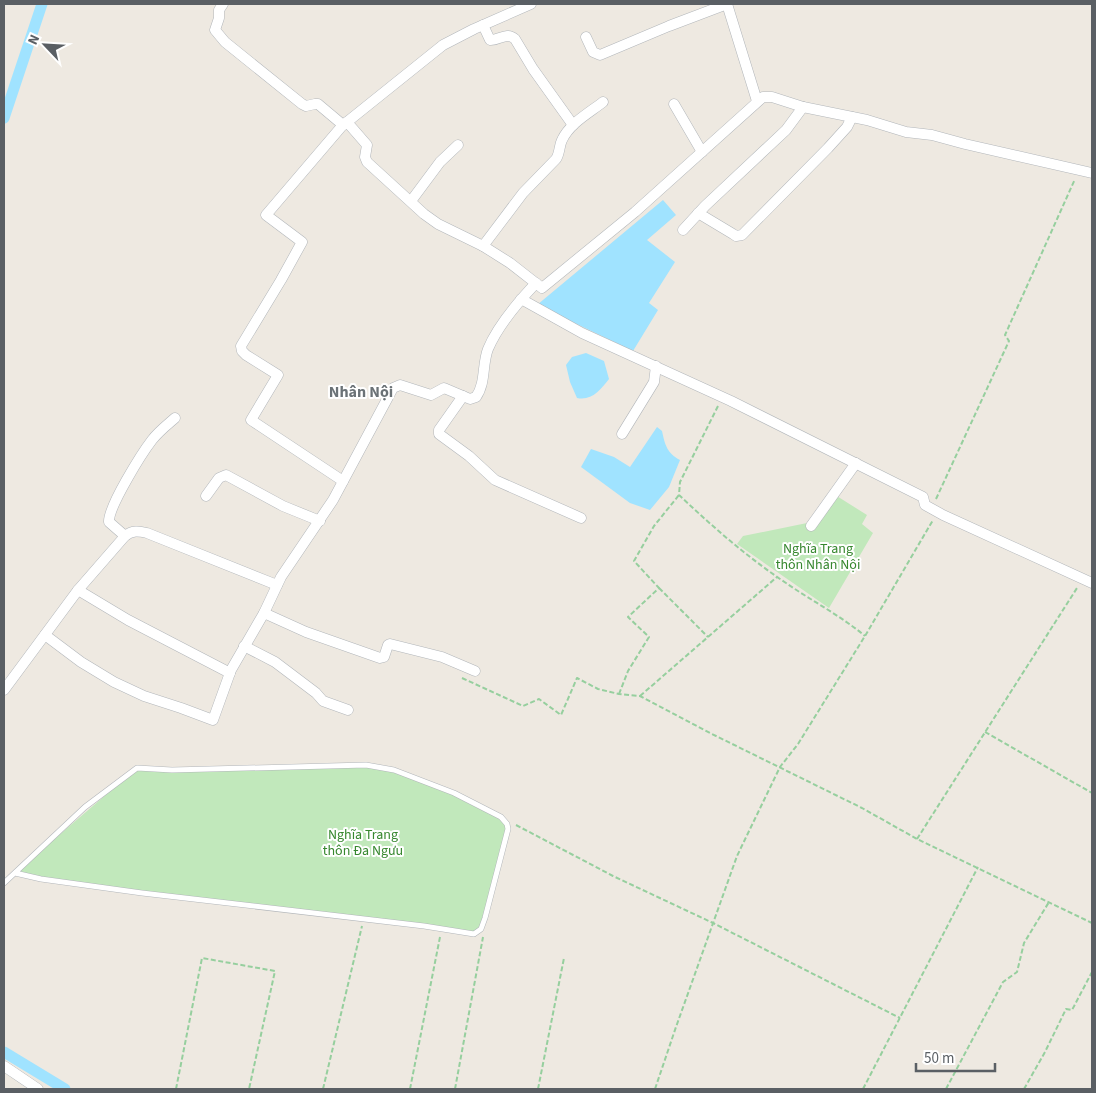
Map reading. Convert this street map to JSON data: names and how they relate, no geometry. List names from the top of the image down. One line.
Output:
{"districts":["Nhân Nội"],"parks":["Nghĩa Trang thôn Nhân Nội","Nghĩa Trang thôn Đa Ngưu"],"scale_bar":"50 m","north":"top left"}
